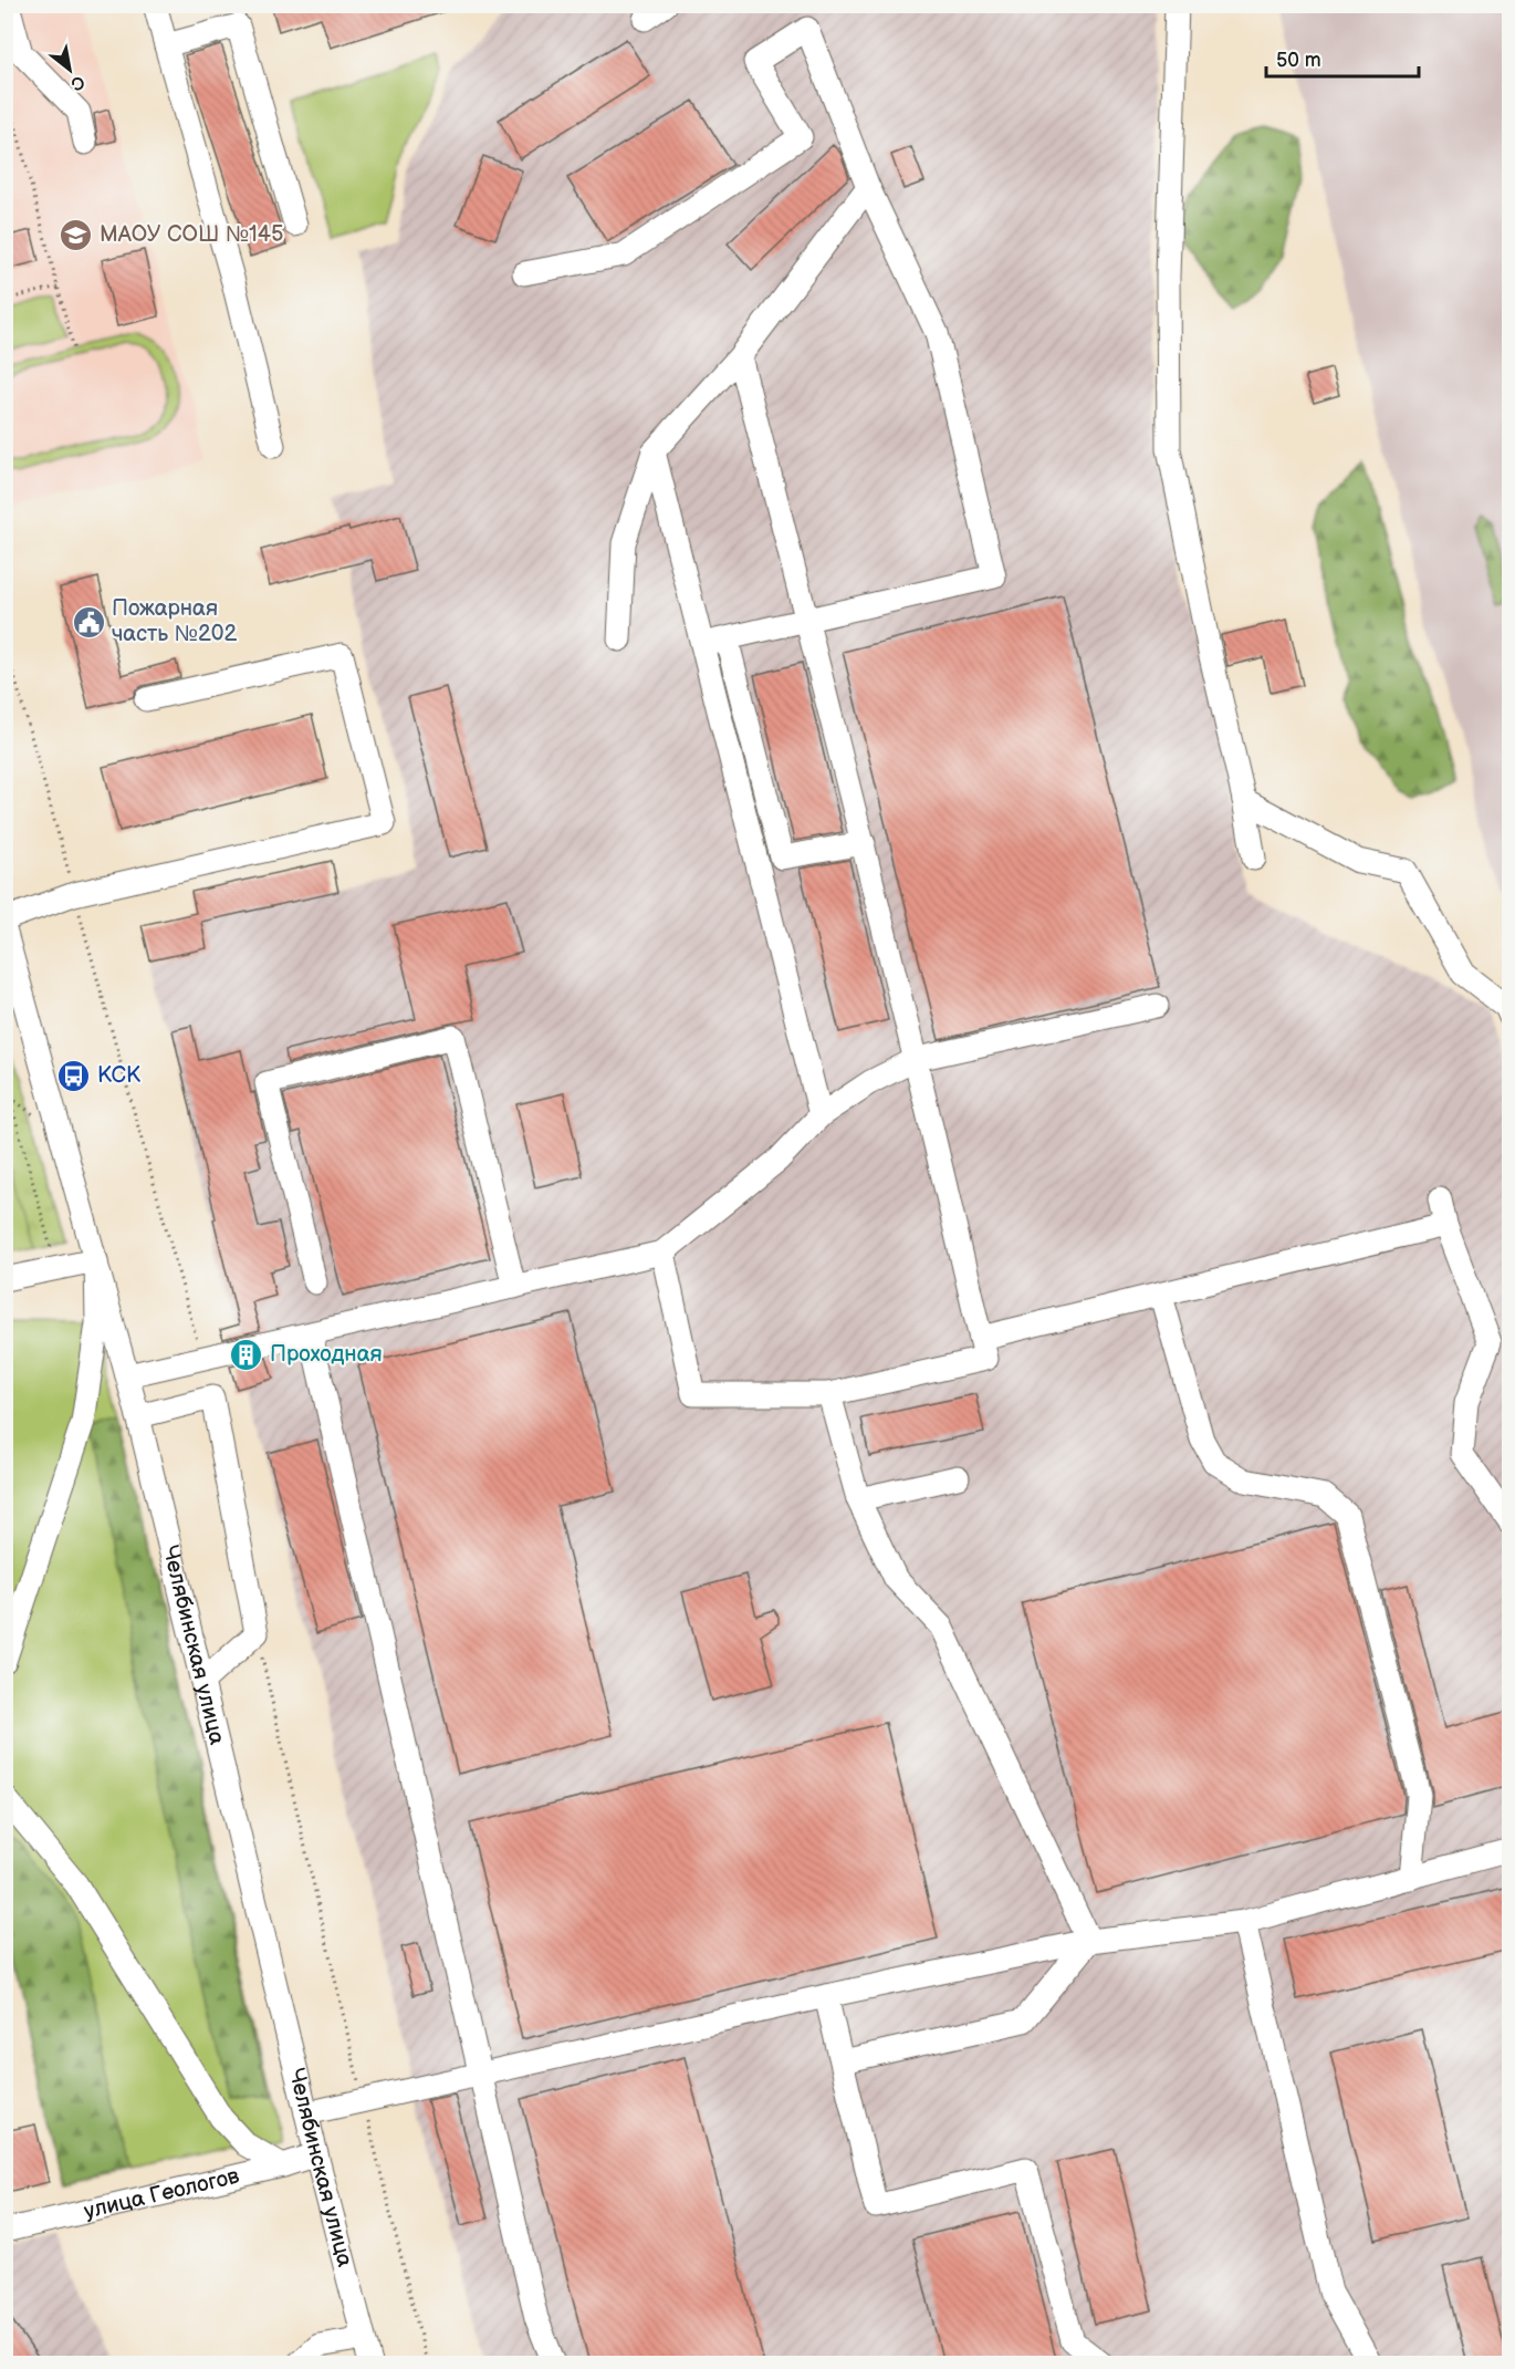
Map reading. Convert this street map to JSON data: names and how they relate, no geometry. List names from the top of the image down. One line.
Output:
{"streets":{"street":["Челябинская улица","улица Геологов"]},"crossings":[["Челябинская улица","улица Геологов"]],"places":{"school or university":["МАОУ СОШ №145"],"public building":["Пожарная часть №202"],"bus stop":["КСК"],"building":["Проходная"]},"scale_bar":"50 m","north":"bottom right"}
